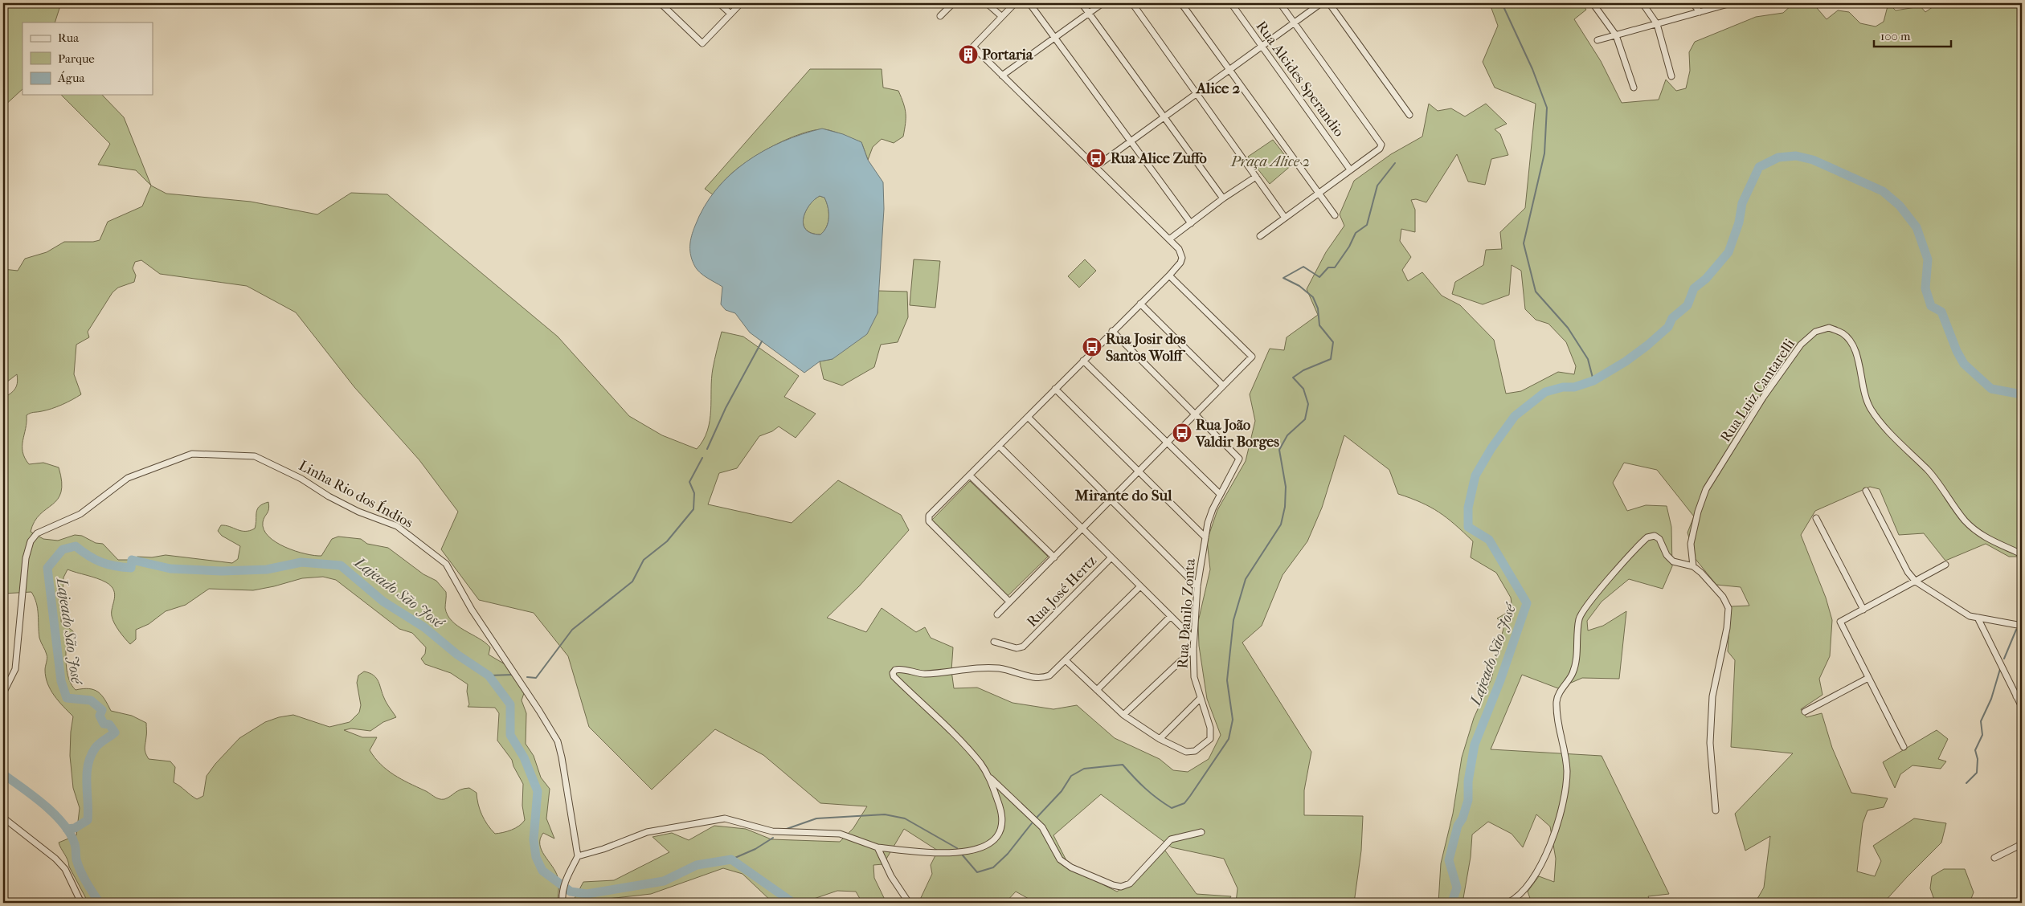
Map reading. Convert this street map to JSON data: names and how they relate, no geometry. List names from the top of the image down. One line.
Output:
{"streets":{"street":["Rua Alcides Sperandio","Rua Luiz Cantarelli","Linha Rio dos Índios","Rua José Hertz","Rua Danilo Zonta"]},"districts":["Alice 2","Mirante do Sul"],"water":["Lajeado São José"],"parks":["Praça Alice 2"],"places":{"building":["Portaria"],"bus stop":["Rua Alice Zuffo","Rua Josir dos Santos Wolff","Rua João Valdir Borges"]},"legend":["Rua","Parque","Água"],"scale_bar":"100 m"}
